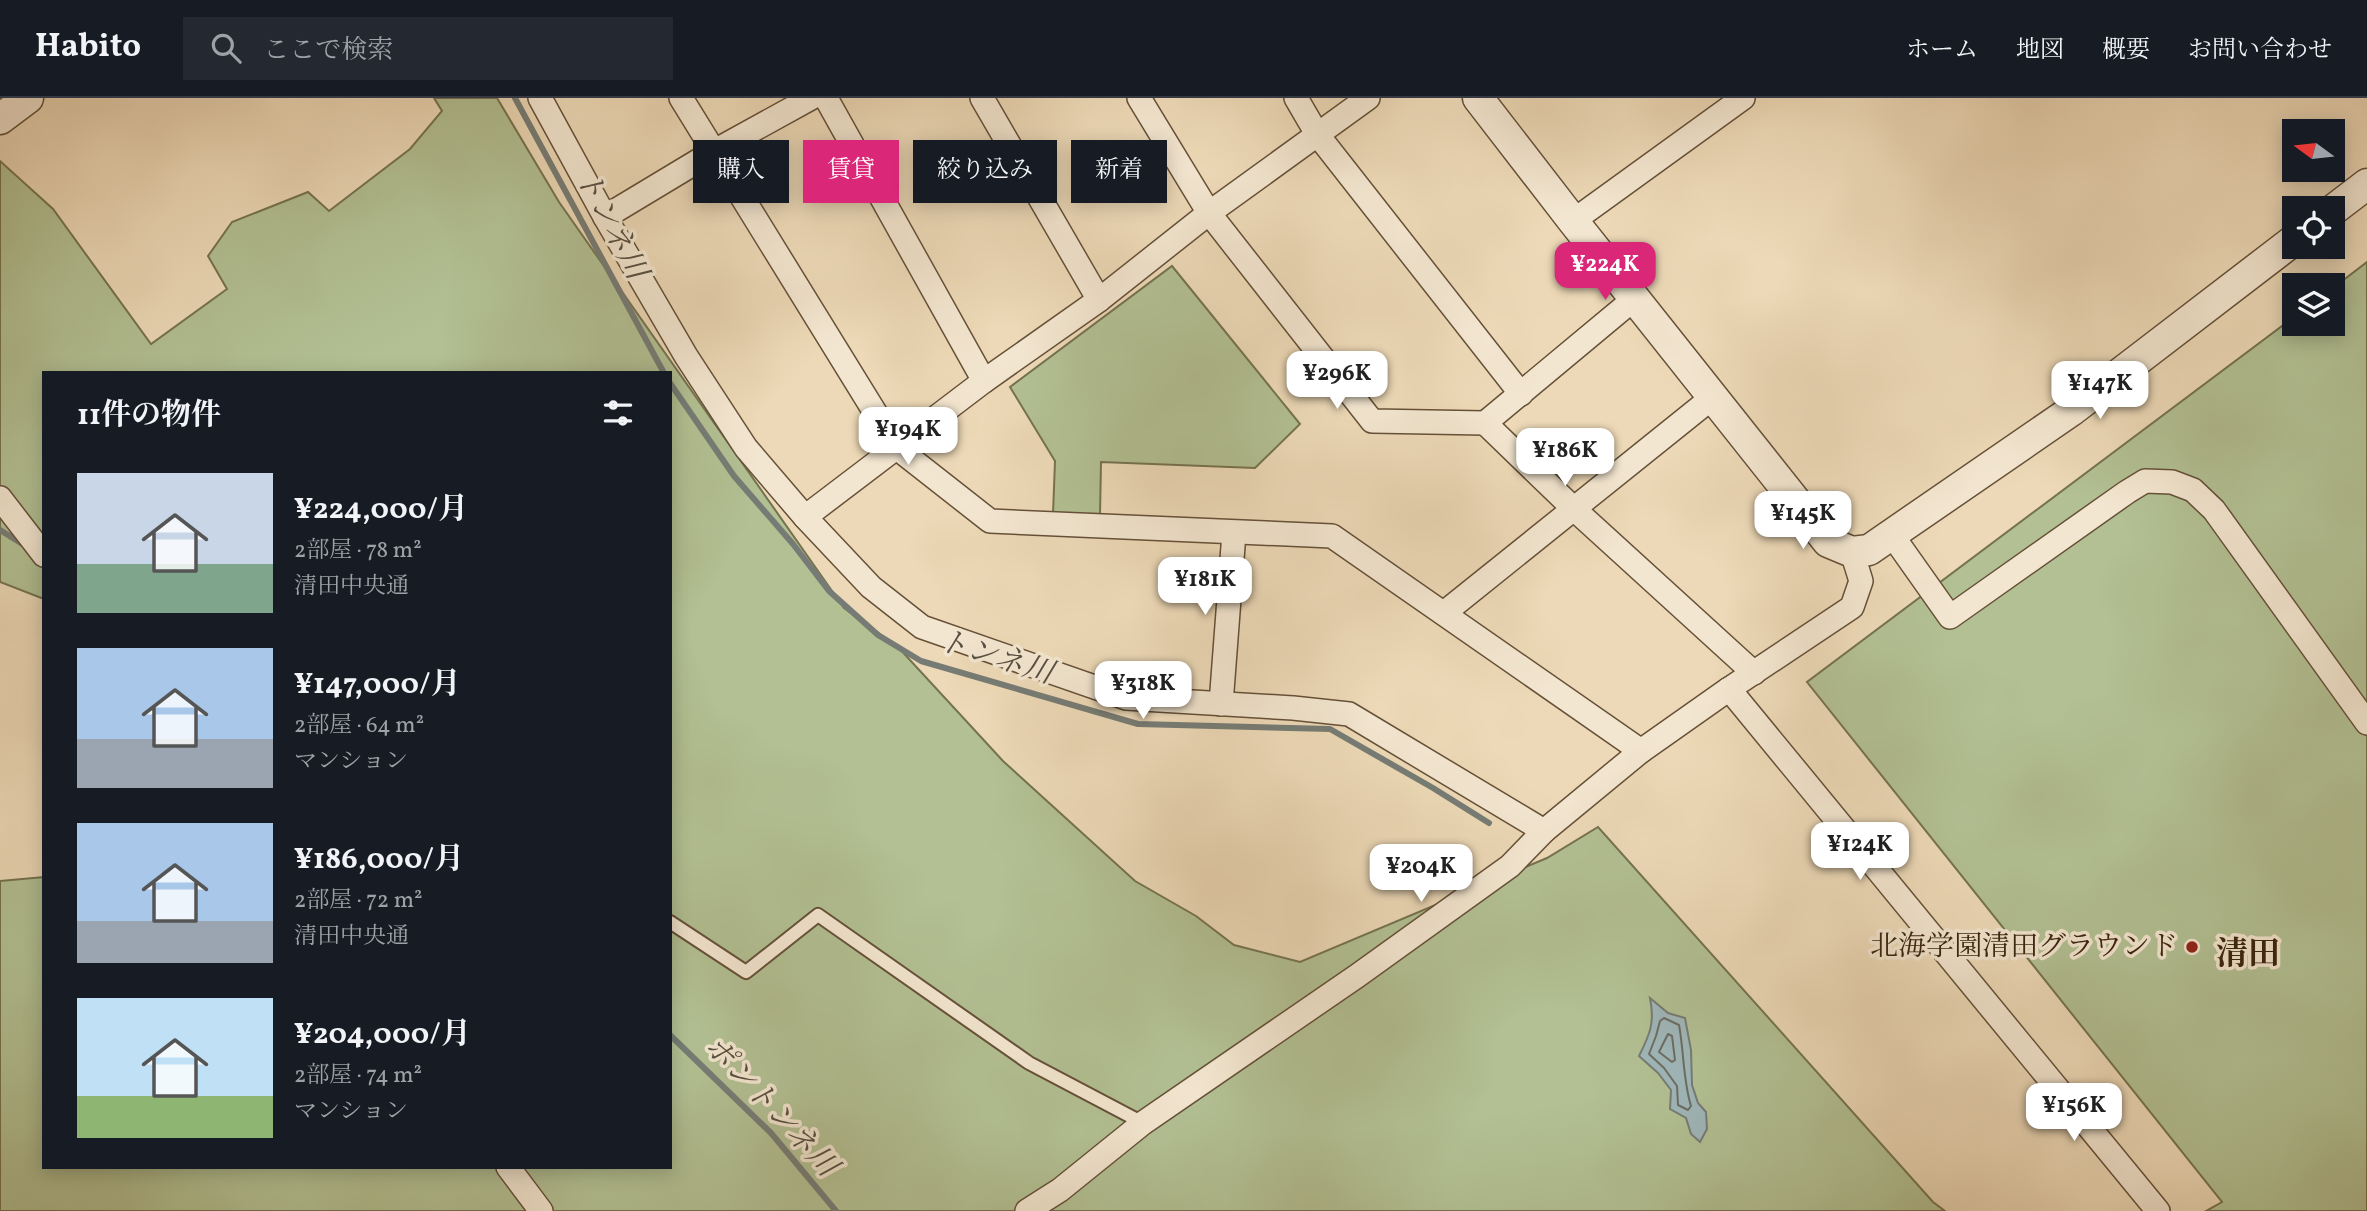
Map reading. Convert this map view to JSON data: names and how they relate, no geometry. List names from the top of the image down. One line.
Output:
{"districts":["清田"],"water":["トンネ川","ポントンネ川"],"places":["北海学園清田グラウンド"],"north":"left","page":{"header":"Habito","search":"ここで検索","nav":["ホーム","地図","概要","お問い合わせ"],"chip":["購入","賃貸","絞り込み","新着"],"price":["¥224K","¥296K","¥147K","¥194K","¥186K","¥145K","¥181K","¥318K","¥124K","¥204K","¥156K"],"heading":"11件の物件","list":[{"name":"¥224,000/月","note":"2部屋 · 78 m² · 清田中央通"},{"name":"¥147,000/月","note":"2部屋 · 64 m² · マンション"},{"name":"¥186,000/月","note":"2部屋 · 72 m² · 清田中央通"},{"name":"¥204,000/月","note":"2部屋 · 74 m² · マンション"}]}}
